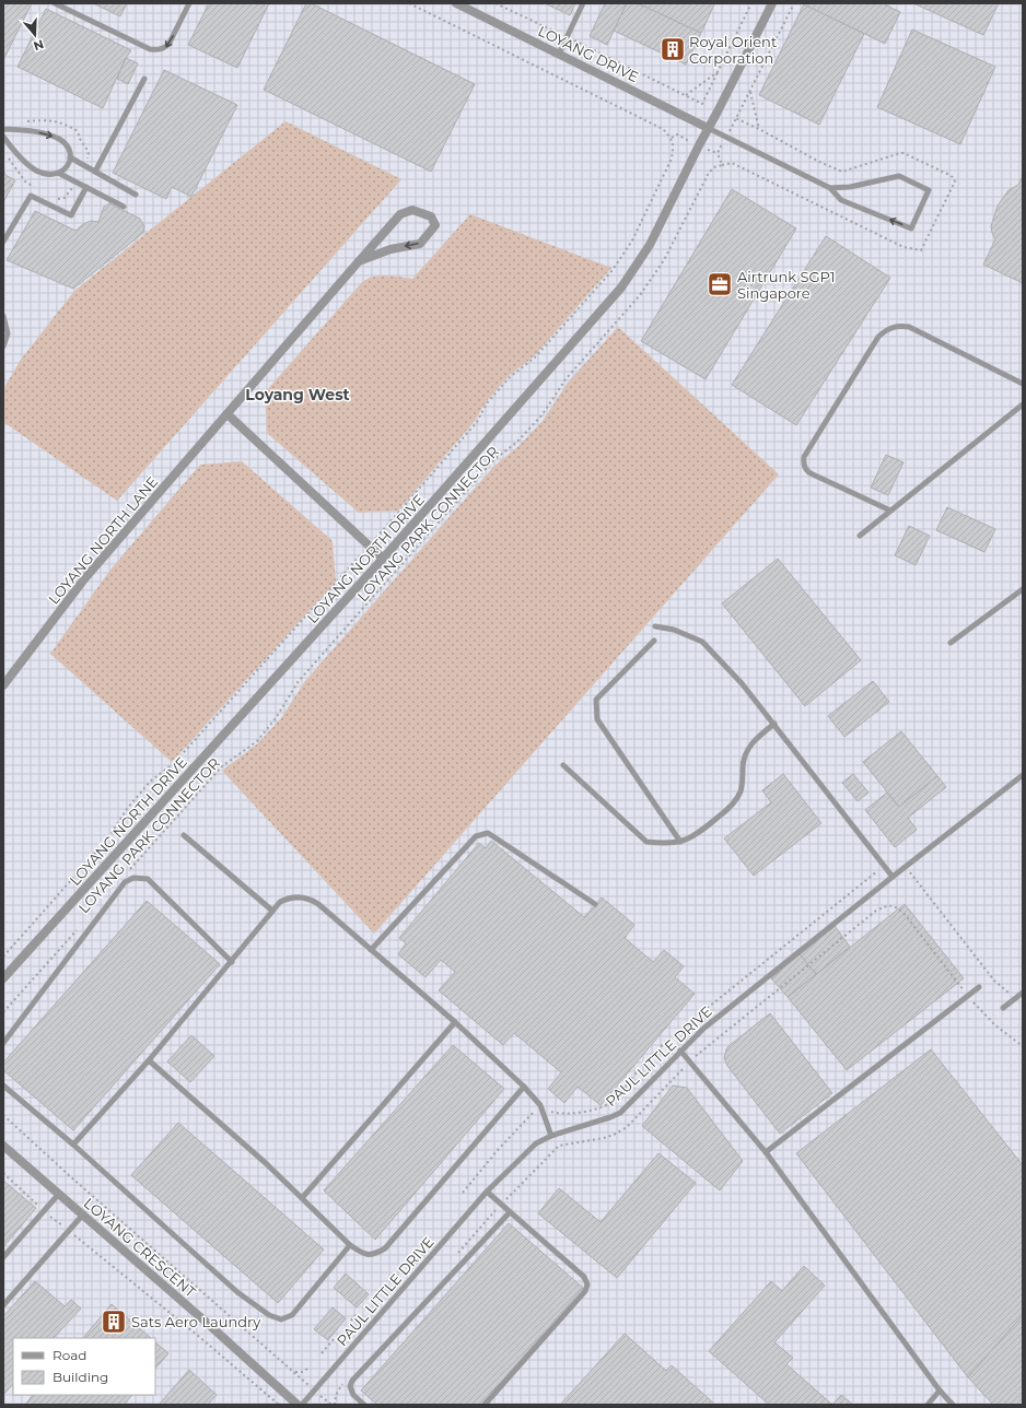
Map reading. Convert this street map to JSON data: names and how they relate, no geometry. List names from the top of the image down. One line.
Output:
{"streets":{"street":["LOYANG DRIVE","LOYANG NORTH LANE","LOYANG NORTH DRIVE","LOYANG CRESCENT"],"lane":["PAUL LITTLE DRIVE"],"path":["LOYANG PARK CONNECTOR"]},"crossings":[["LOYANG DRIVE","LOYANG NORTH DRIVE"]],"districts":["Loyang West"],"places":{"building":["Royal Orient Corporation","Sats Aero Laundry"],"office":["Airtrunk SGP1 Singapore"]},"legend":["Road","Building"],"north":"bottom"}
